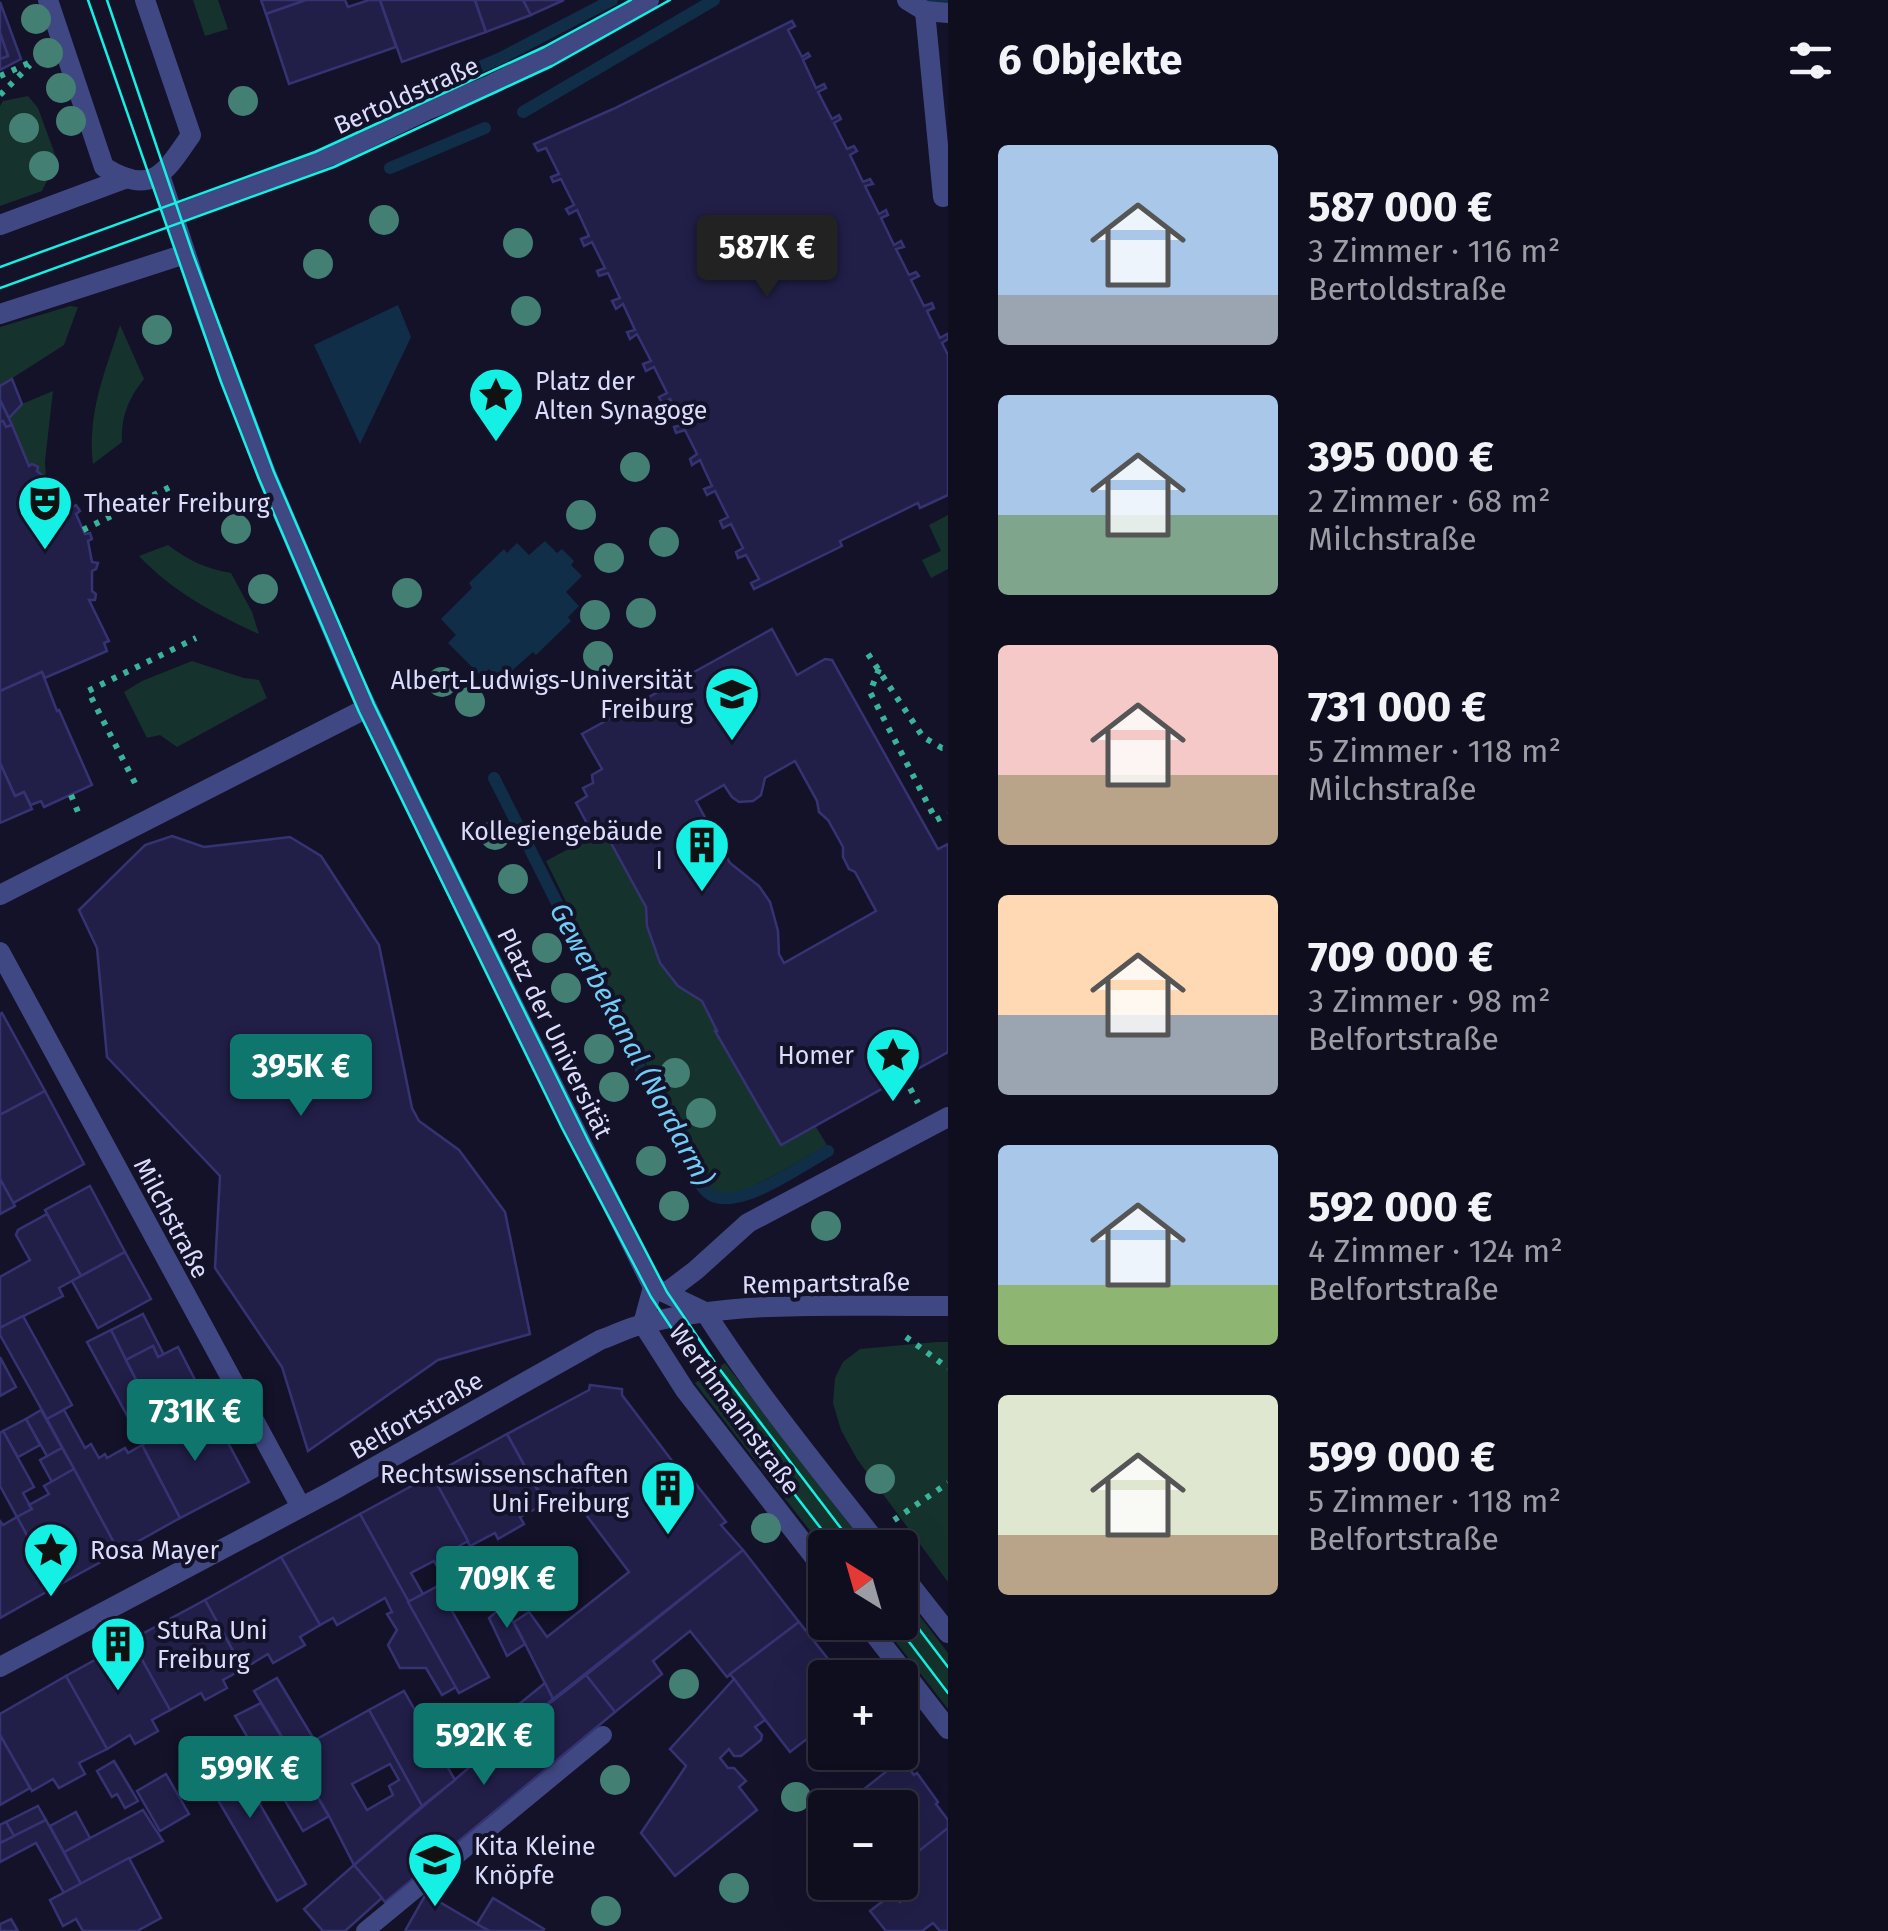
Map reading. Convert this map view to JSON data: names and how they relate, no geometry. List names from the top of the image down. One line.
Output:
{"streets":{"street":["Bertoldstraße","Platz der Universität","Milchstraße","Rempartstraße","Werthmannstraße","Belfortstraße"]},"crossings":[["Milchstraße","Belfortstraße"],["Rempartstraße","Werthmannstraße"],["Rempartstraße","Belfortstraße"],["Werthmannstraße","Belfortstraße"]],"water":["Gewerbekanal (Nordarm)"],"places":{"place":["Platz der Alten Synagoge","Homer","Rosa Mayer"],"theatre":["Theater Freiburg"],"school or university":["Albert-Ludwigs-Universität Freiburg","Kita Kleine Knöpfe"],"building":["Kollegiengebäude I","Rechtswissenschaften Uni Freiburg","StuRa Uni Freiburg"]},"north":"top left","page":{"heading":"6 Objekte","list":[{"name":"587 000 €","note":"3 Zimmer · 116 m² · Bertoldstraße"},{"name":"395 000 €","note":"2 Zimmer · 68 m² · Milchstraße"},{"name":"731 000 €","note":"5 Zimmer · 118 m² · Milchstraße"},{"name":"709 000 €","note":"3 Zimmer · 98 m² · Belfortstraße"},{"name":"592 000 €","note":"4 Zimmer · 124 m² · Belfortstraße"},{"name":"599 000 €","note":"5 Zimmer · 118 m² · Belfortstraße"}],"price":["587K €","395K €","731K €","709K €","592K €","599K €"],"map_buttons":["+","−"]}}
